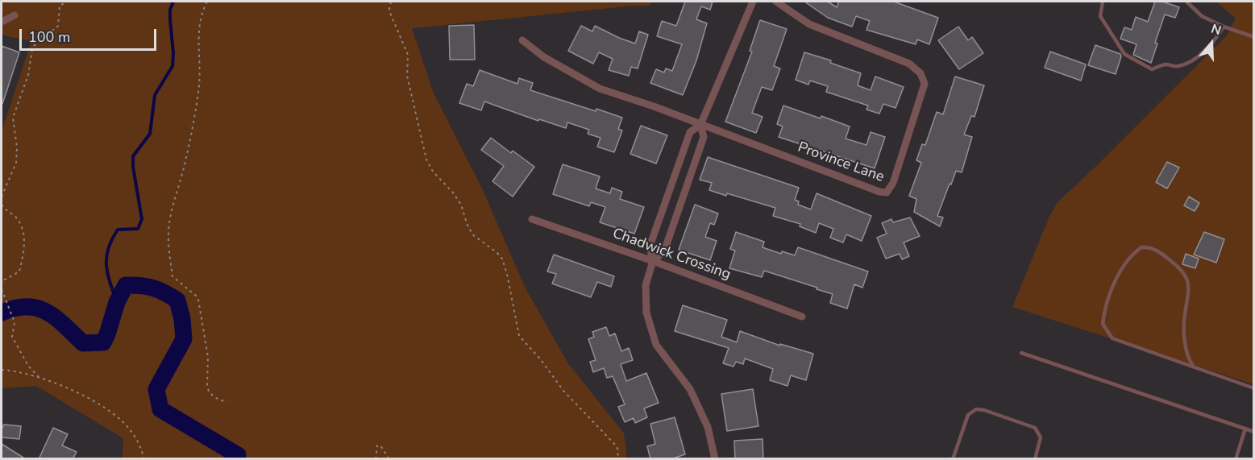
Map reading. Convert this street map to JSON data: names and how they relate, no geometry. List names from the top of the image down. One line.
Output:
{"streets":{"street":["Province Lane","Chadwick Crossing"]},"scale_bar":"100 m","north":"top"}
